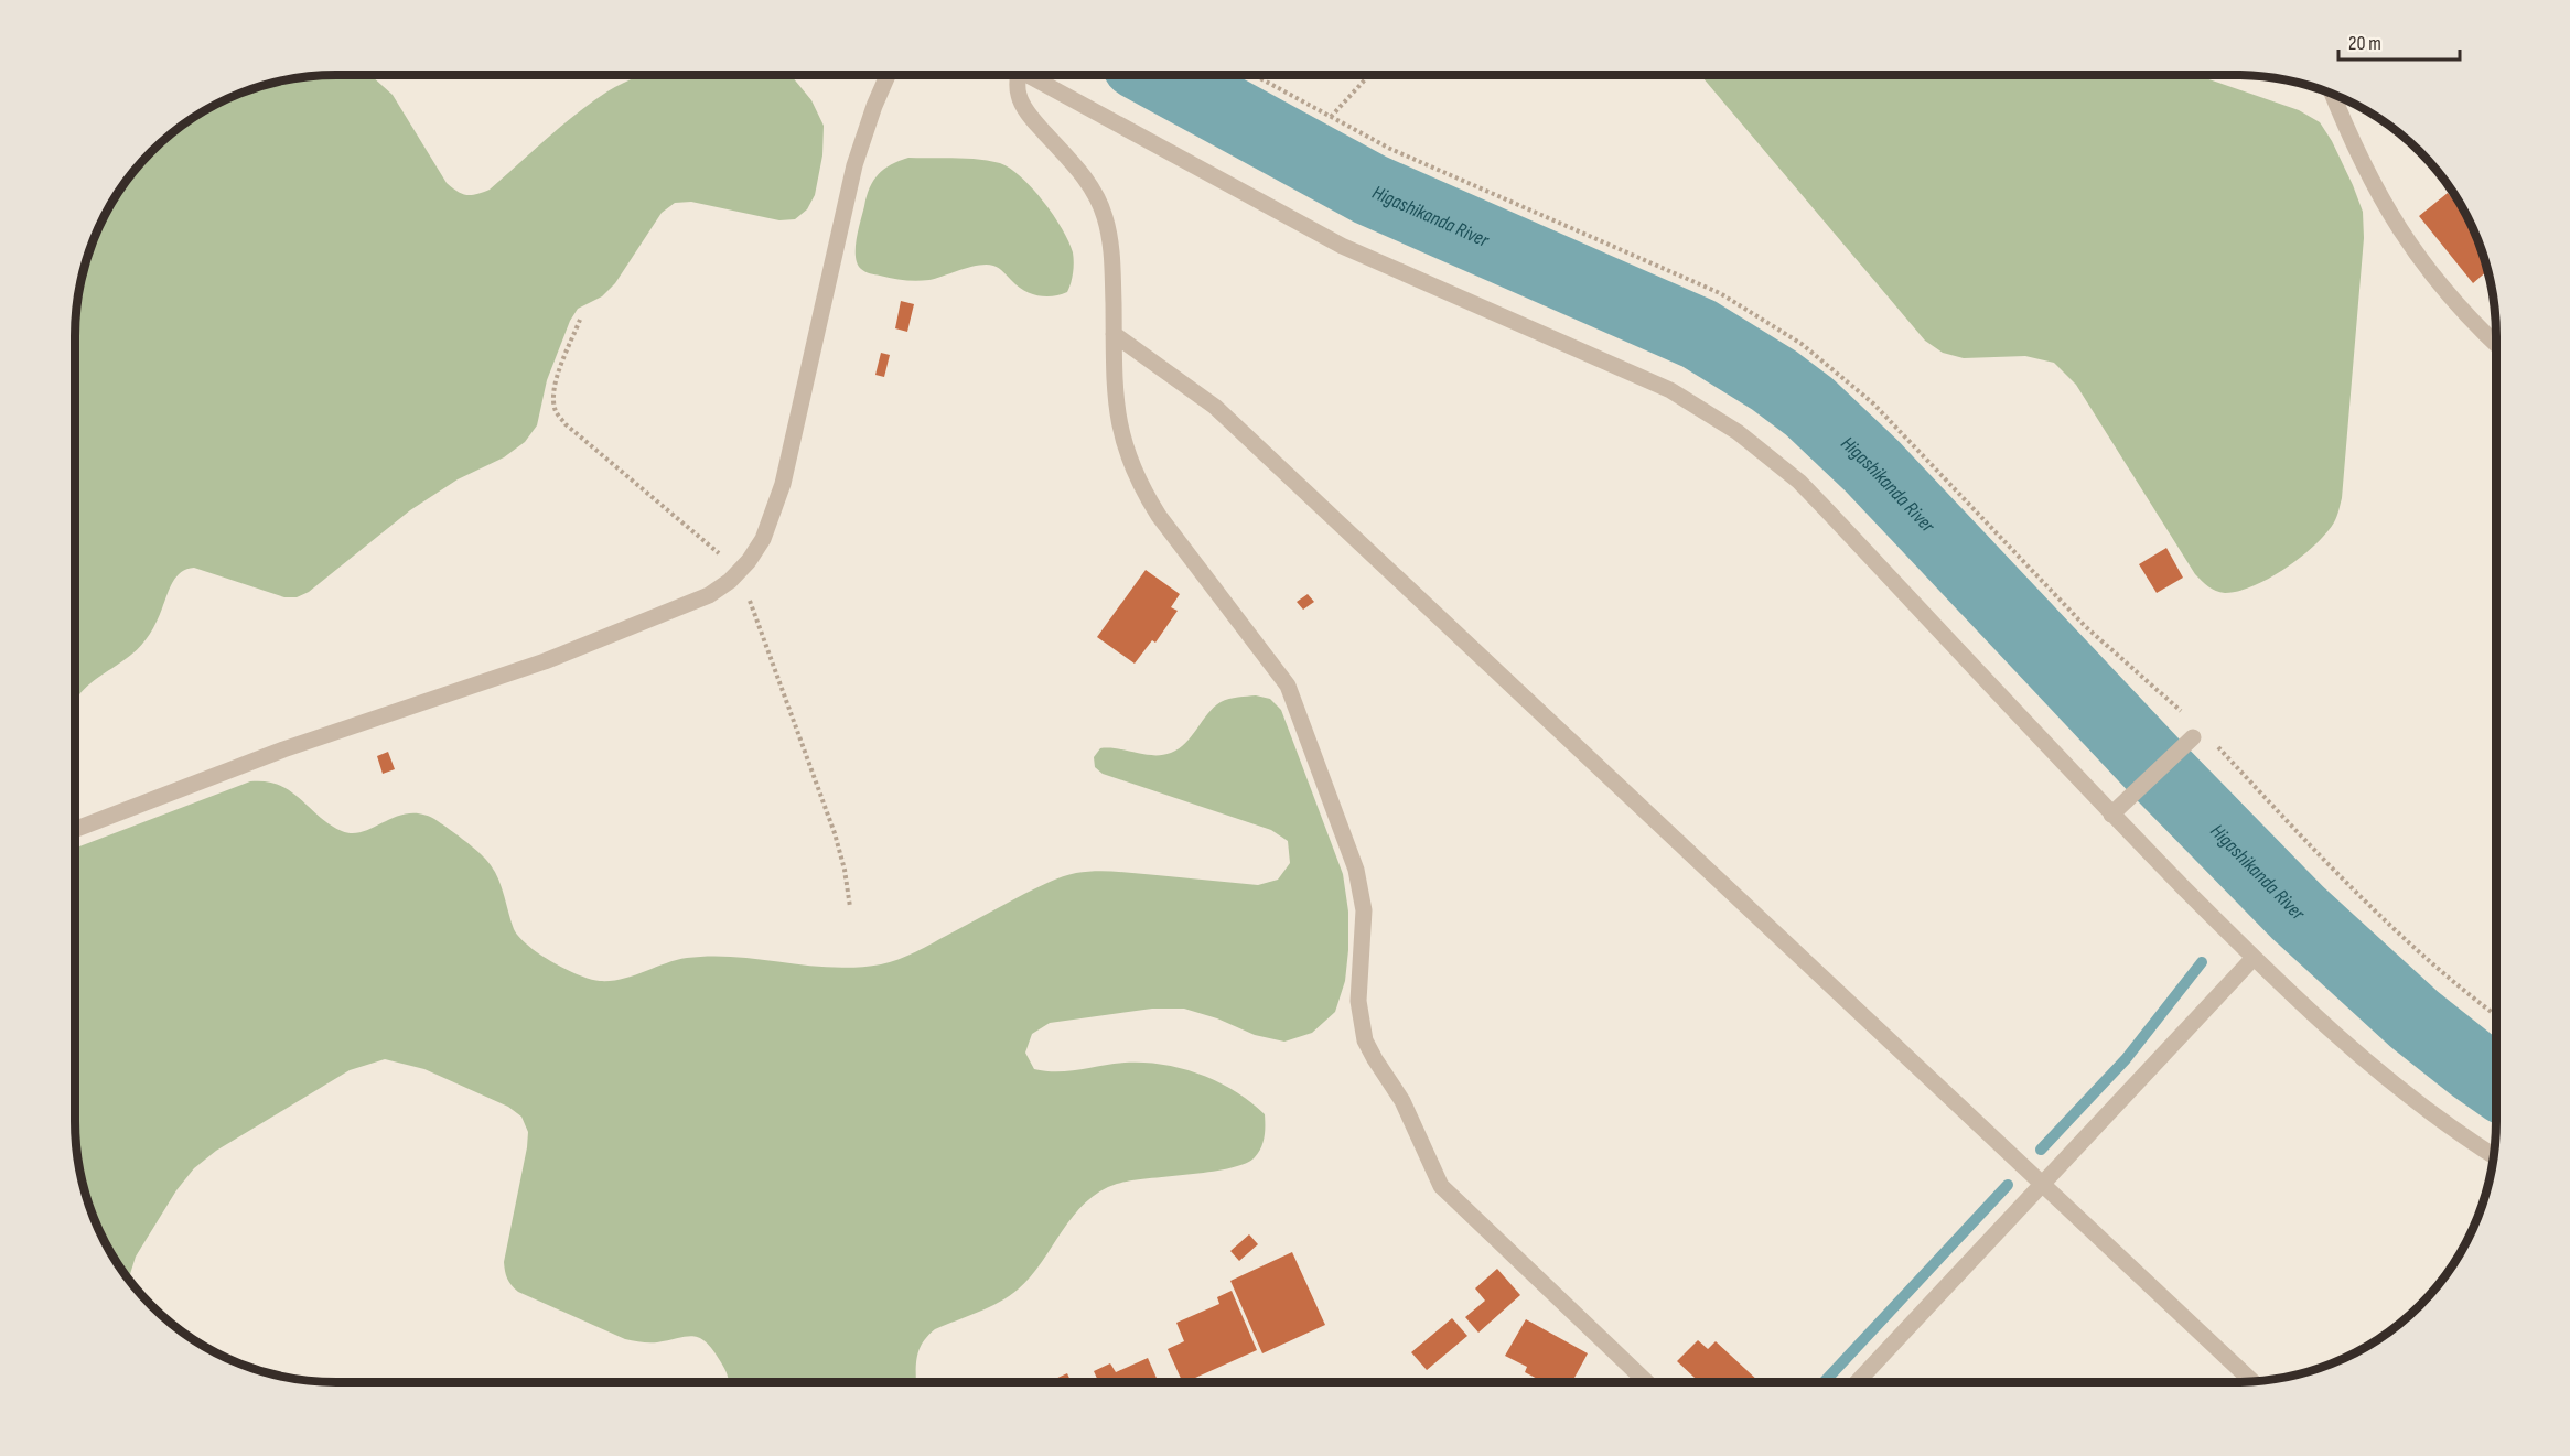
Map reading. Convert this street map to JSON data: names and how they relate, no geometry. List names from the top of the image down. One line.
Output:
{"water":["Higashikanda River"],"scale_bar":"20 m"}
